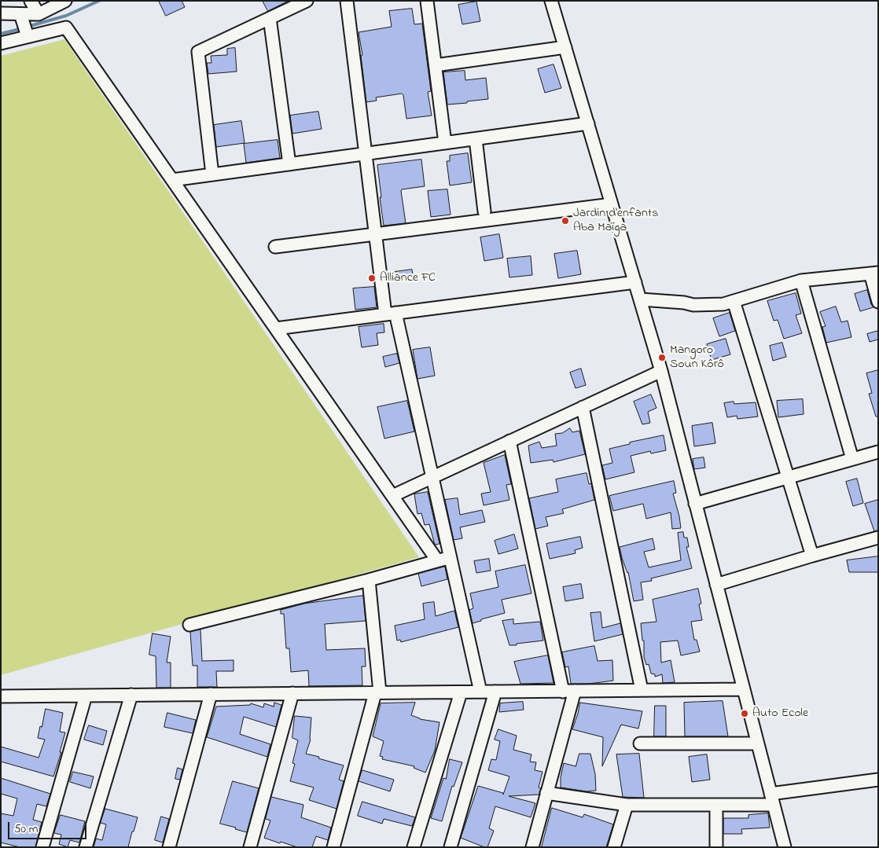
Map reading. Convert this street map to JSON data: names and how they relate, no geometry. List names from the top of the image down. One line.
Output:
{"places":["Jardin d'enfants Aba Maïga","Alliance FC","Mangoro Soun Kôrô","Auto Ecole"],"scale_bar":"50 m"}
